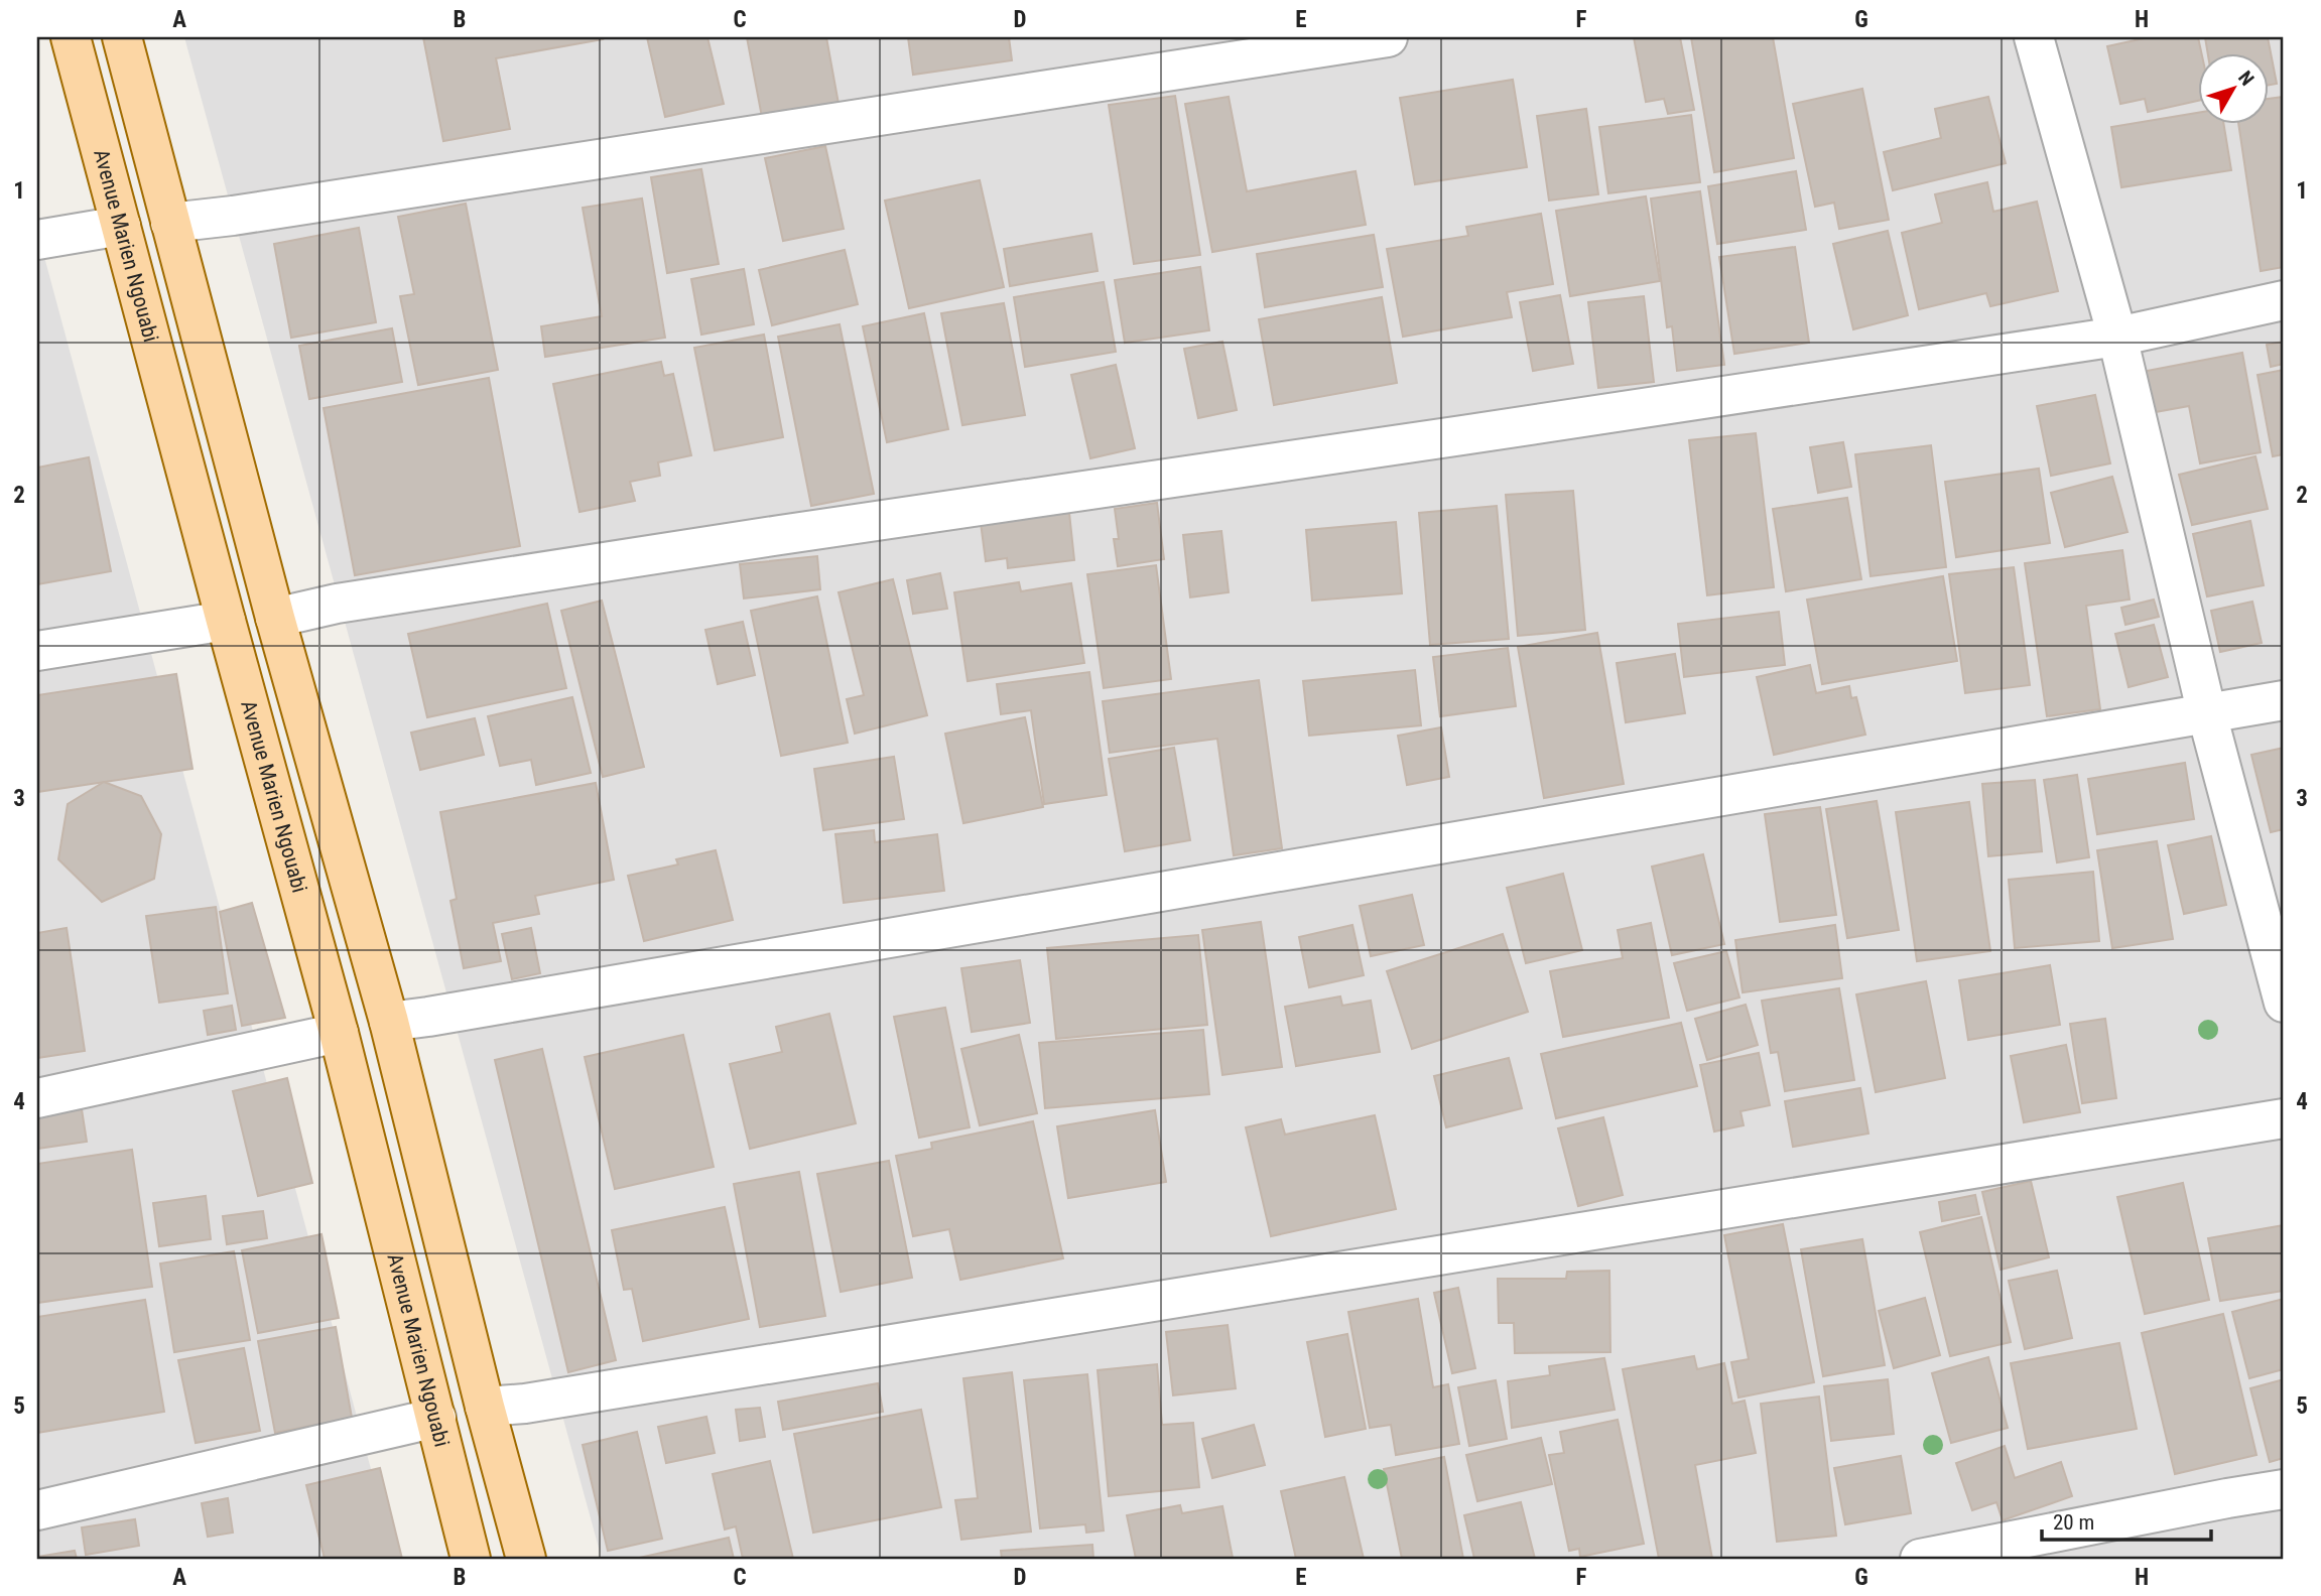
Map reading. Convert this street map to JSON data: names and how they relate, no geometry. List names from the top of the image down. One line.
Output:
{"streets":{"main road":["Avenue Marien Ngouabi"]},"scale_bar":"20 m","north":"top right","grid":{"columns":["A","B","C","D","E","F","G","H"],"rows":["1","2","3","4","5"]}}
